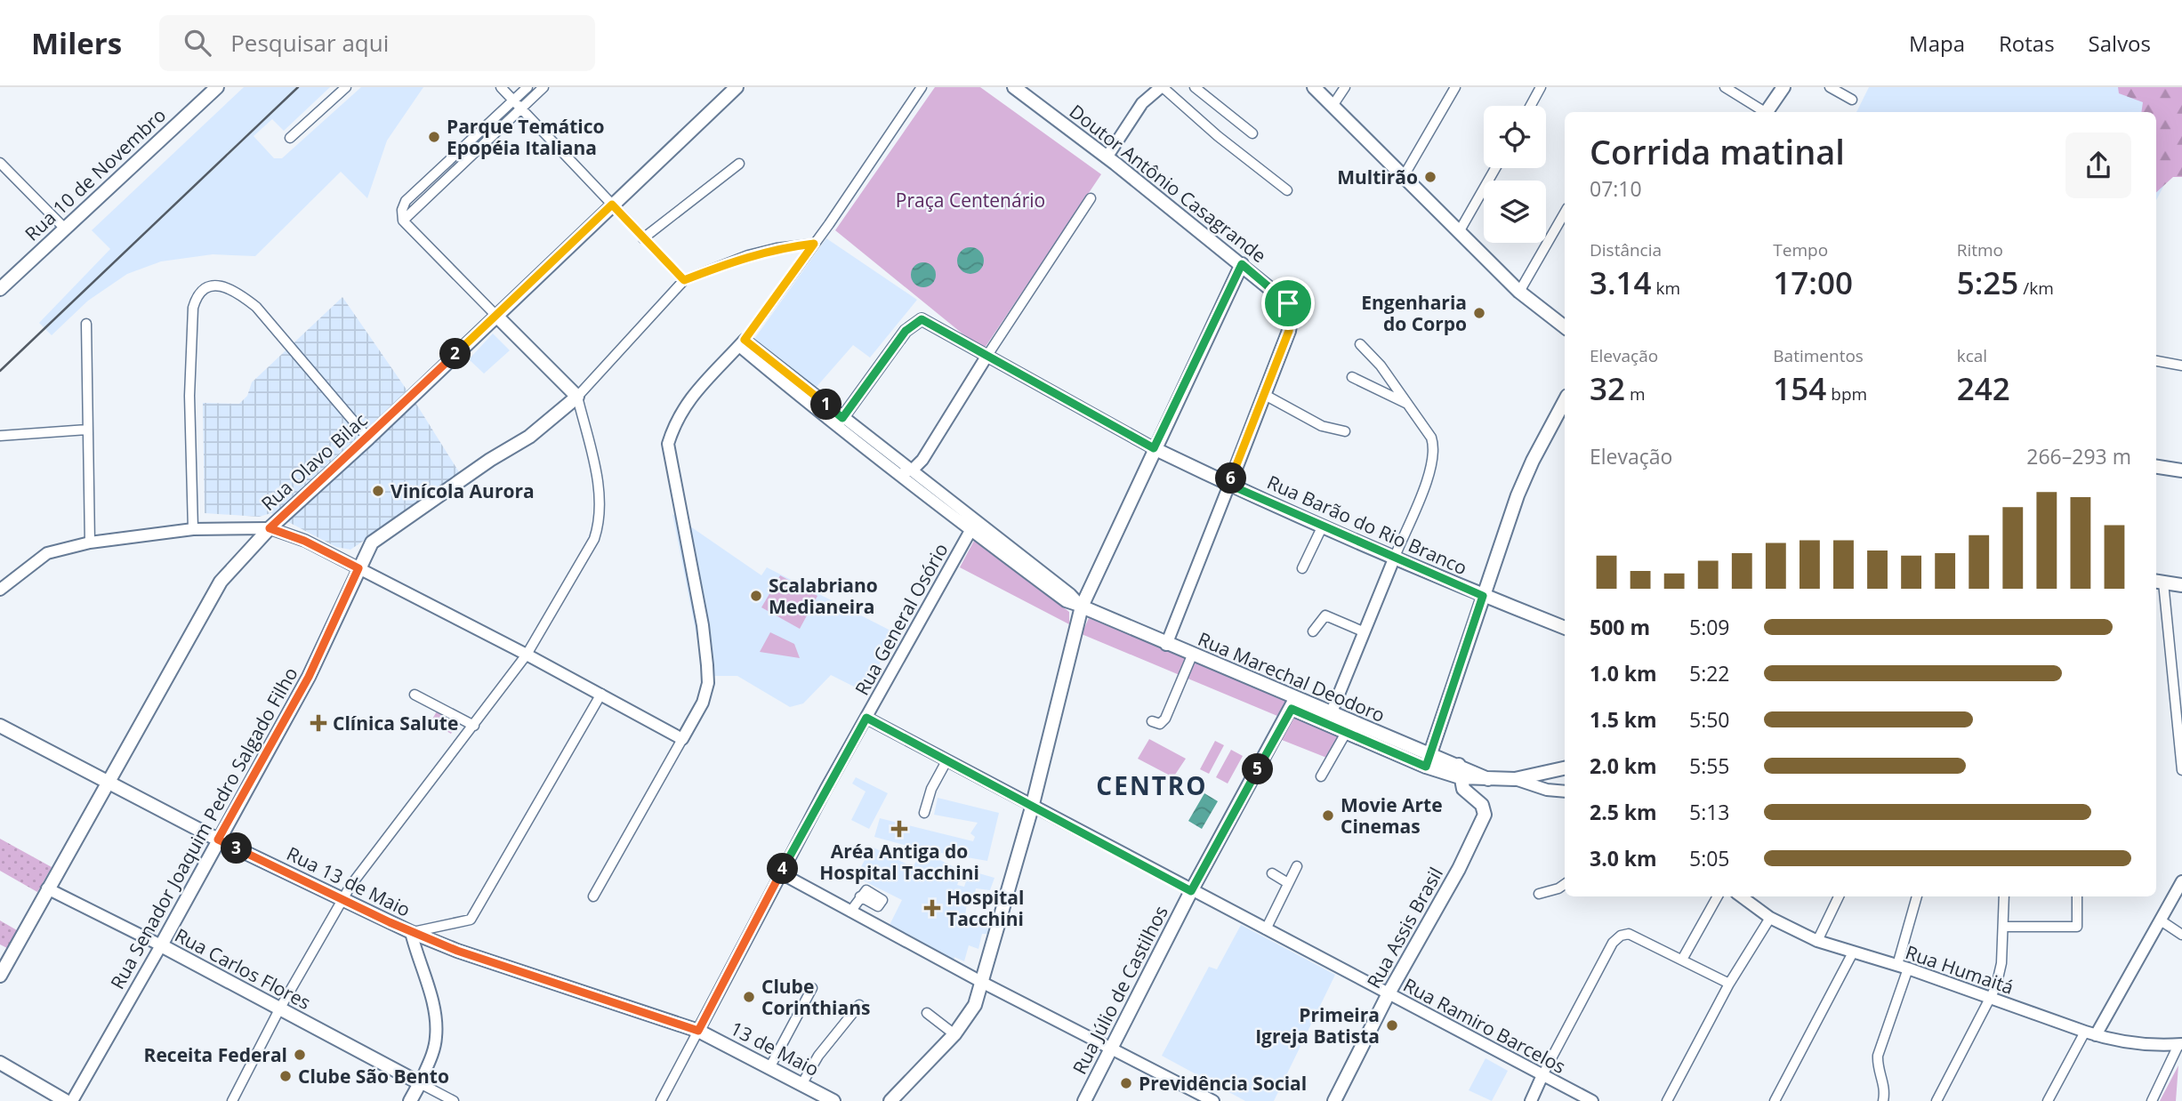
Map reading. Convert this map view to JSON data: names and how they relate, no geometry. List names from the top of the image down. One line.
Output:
{"streets":{"main road":["Rua 10 de Novembro","Doutor Antônio Casagrande","Rua Olavo Bilac","Rua Barão do Rio Branco","Rua Marechal Deodoro","Rua Senador Joaquim Pedro Salgado Filho","Rua 13 de Maio","Rua Assis Brasil","Rua Carlos Flores","Rua Júlio de Castilhos","13 de Maio"],"street":["Rua General Osório","Rua Humaitá","Rua Ramiro Barcelos"]},"crossings":[["Rua Olavo Bilac","Rua 13 de Maio"],["Rua Olavo Bilac","Rua Carlos Flores"],["Rua General Osório","Rua 13 de Maio"],["Rua General Osório","Rua Ramiro Barcelos"],["Rua General Osório","13 de Maio"],["Rua Marechal Deodoro","Rua Assis Brasil"],["Rua Marechal Deodoro","Rua Júlio de Castilhos"],["Rua Senador Joaquim Pedro Salgado Filho","Rua 13 de Maio"],["Rua Senador Joaquim Pedro Salgado Filho","Rua Carlos Flores"],["Rua 13 de Maio","13 de Maio"],["Rua Assis Brasil","Rua Ramiro Barcelos"],["Rua Júlio de Castilhos","Rua Ramiro Barcelos"]],"districts":["CENTRO"],"parks":["Praça Centenário"],"places":{"other":["Parque Temático Epopéia Italiana","Multirão","Engenharia do Corpo","Vinícola Aurora","Scalabriano Medianeira","Movie Arte Cinemas","Clube Corinthians","Primeira Igreja Batista","Receita Federal","Clube São Bento","Previdência Social"],"health":["Clínica Salute","Aréa Antiga do Hospital Tacchini","Hospital Tacchini"]},"page":{"header":"Milers","search":"Pesquisar aqui","nav":["Mapa","Rotas","Salvos"],"heading":["Corrida matinal","07:10"],"stats":[["Distância","3.14 km"],["Tempo","17:00"],["Ritmo","5:25 /km"],["Elevação","32 m"],["Batimentos","154 bpm"],["kcal","242"]],"pins":["2","1","6","5","3","4"],"chart":["Elevação","266–293 m"],"list":[{"name":"500 m","note":"5:09"},{"name":"1.0 km","note":"5:22"},{"name":"1.5 km","note":"5:50"},{"name":"2.0 km","note":"5:55"},{"name":"2.5 km","note":"5:13"},{"name":"3.0 km","note":"5:05"}]}}
